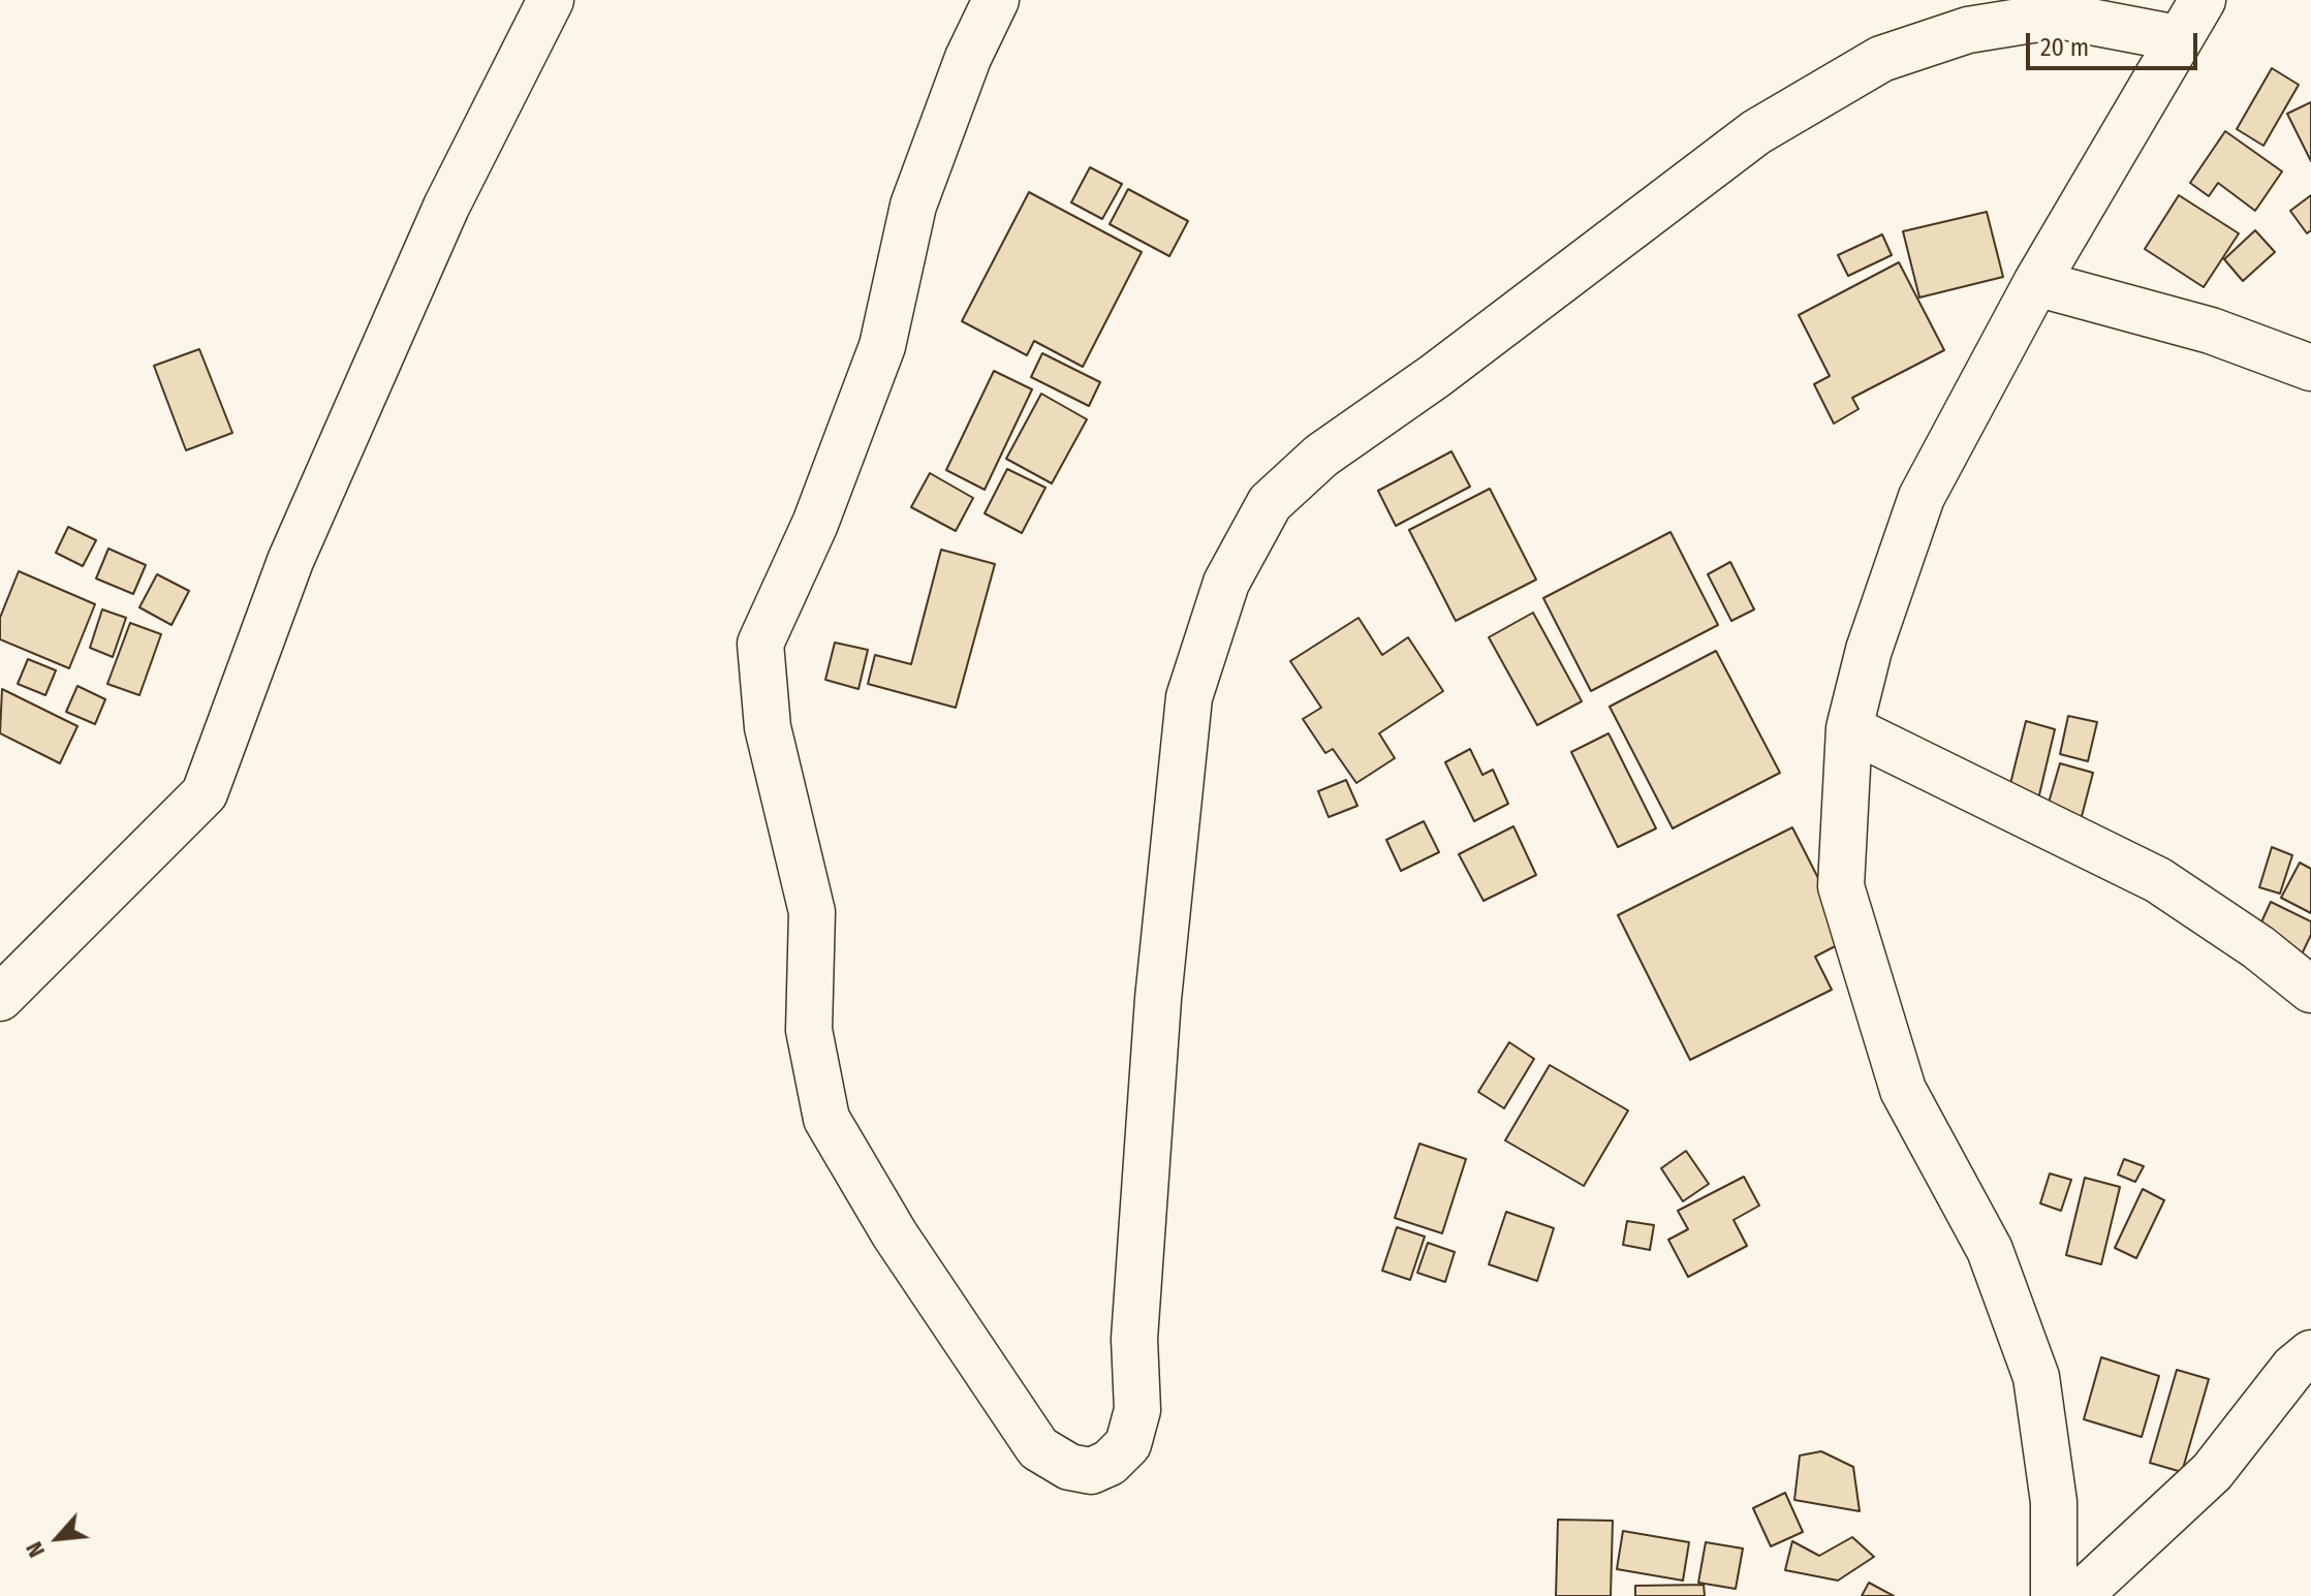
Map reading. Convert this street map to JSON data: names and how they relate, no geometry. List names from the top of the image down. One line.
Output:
{"scale_bar":"20 m","north":"bottom left"}
